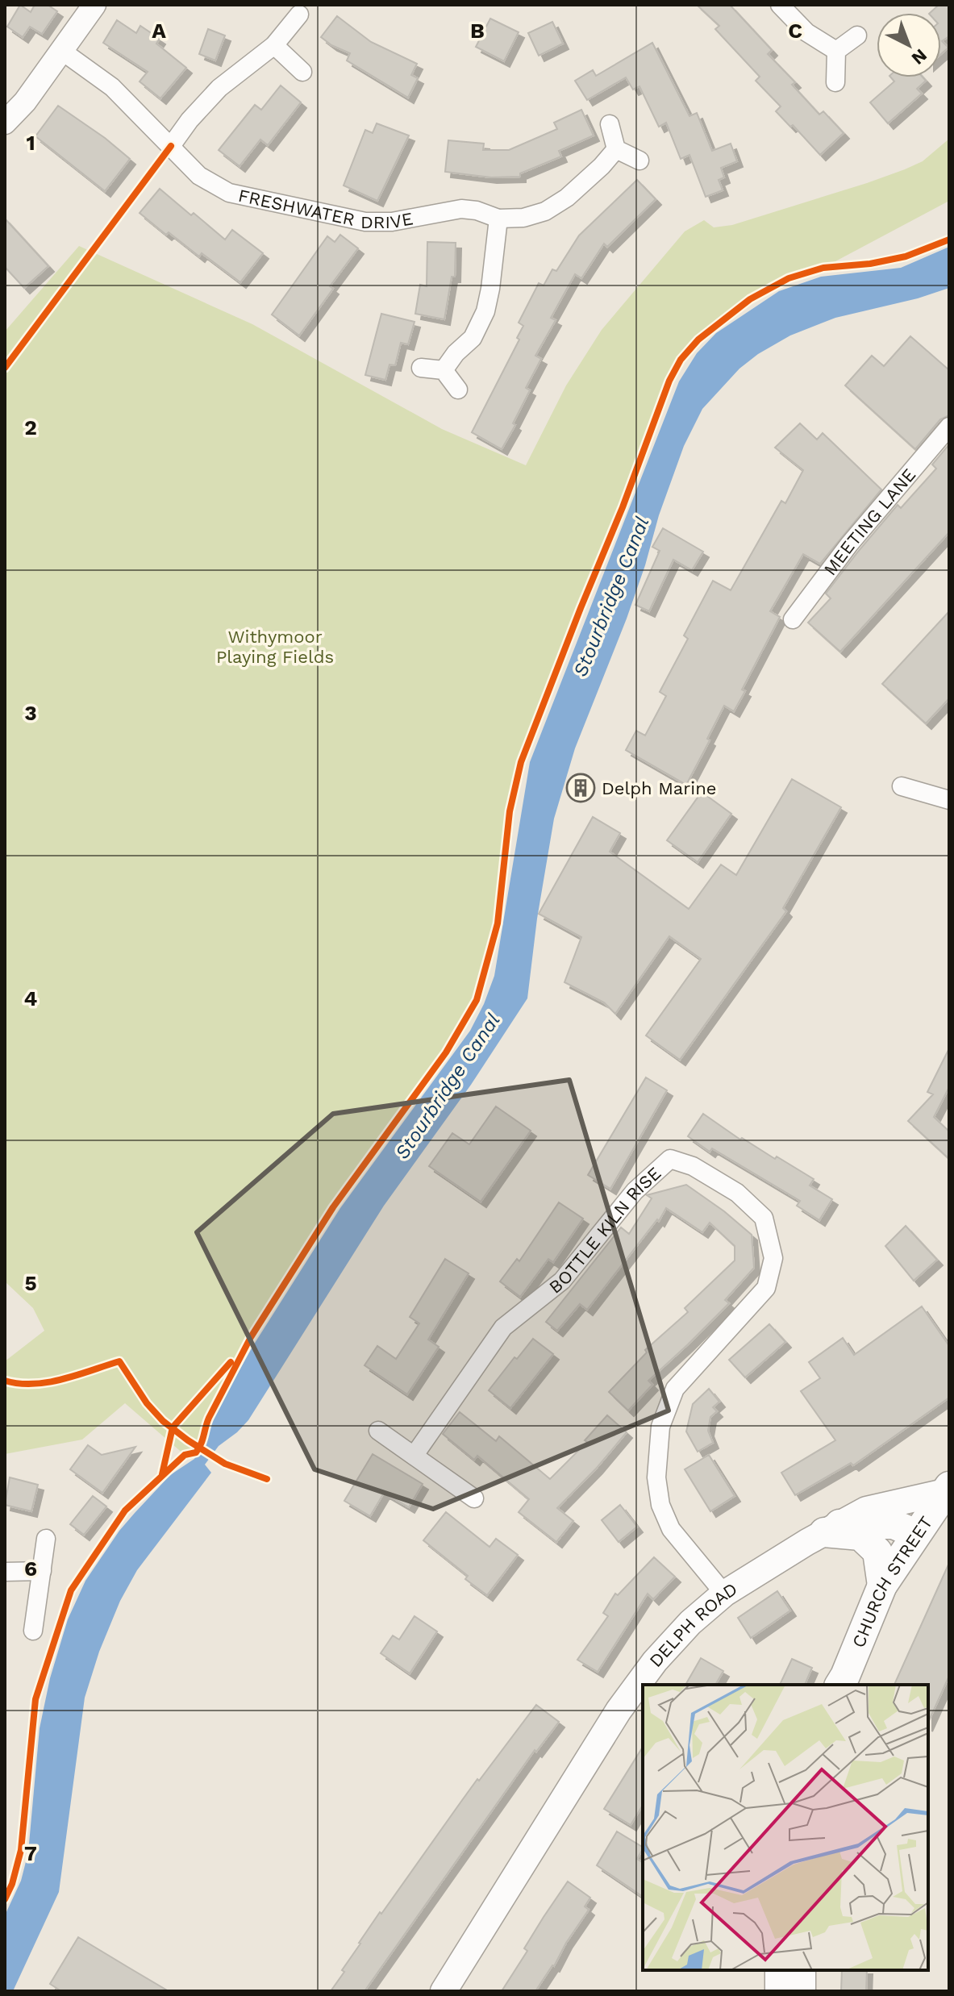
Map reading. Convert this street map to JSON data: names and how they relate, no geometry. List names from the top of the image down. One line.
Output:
{"streets":{"main road":["CHURCH STREET","DELPH ROAD"],"street":["FRESHWATER DRIVE","MEETING LANE","BOTTLE KILN RISE"]},"crossings":[["BOTTLE KILN RISE","DELPH ROAD"],["CHURCH STREET","DELPH ROAD"]],"water":["Stourbridge Canal"],"parks":["Withymoor Playing Fields"],"places":{"building":["Delph Marine"]},"north":"bottom right","grid":{"columns":["A","B","C"],"rows":["1","2","3","4","5","6","7"]}}
